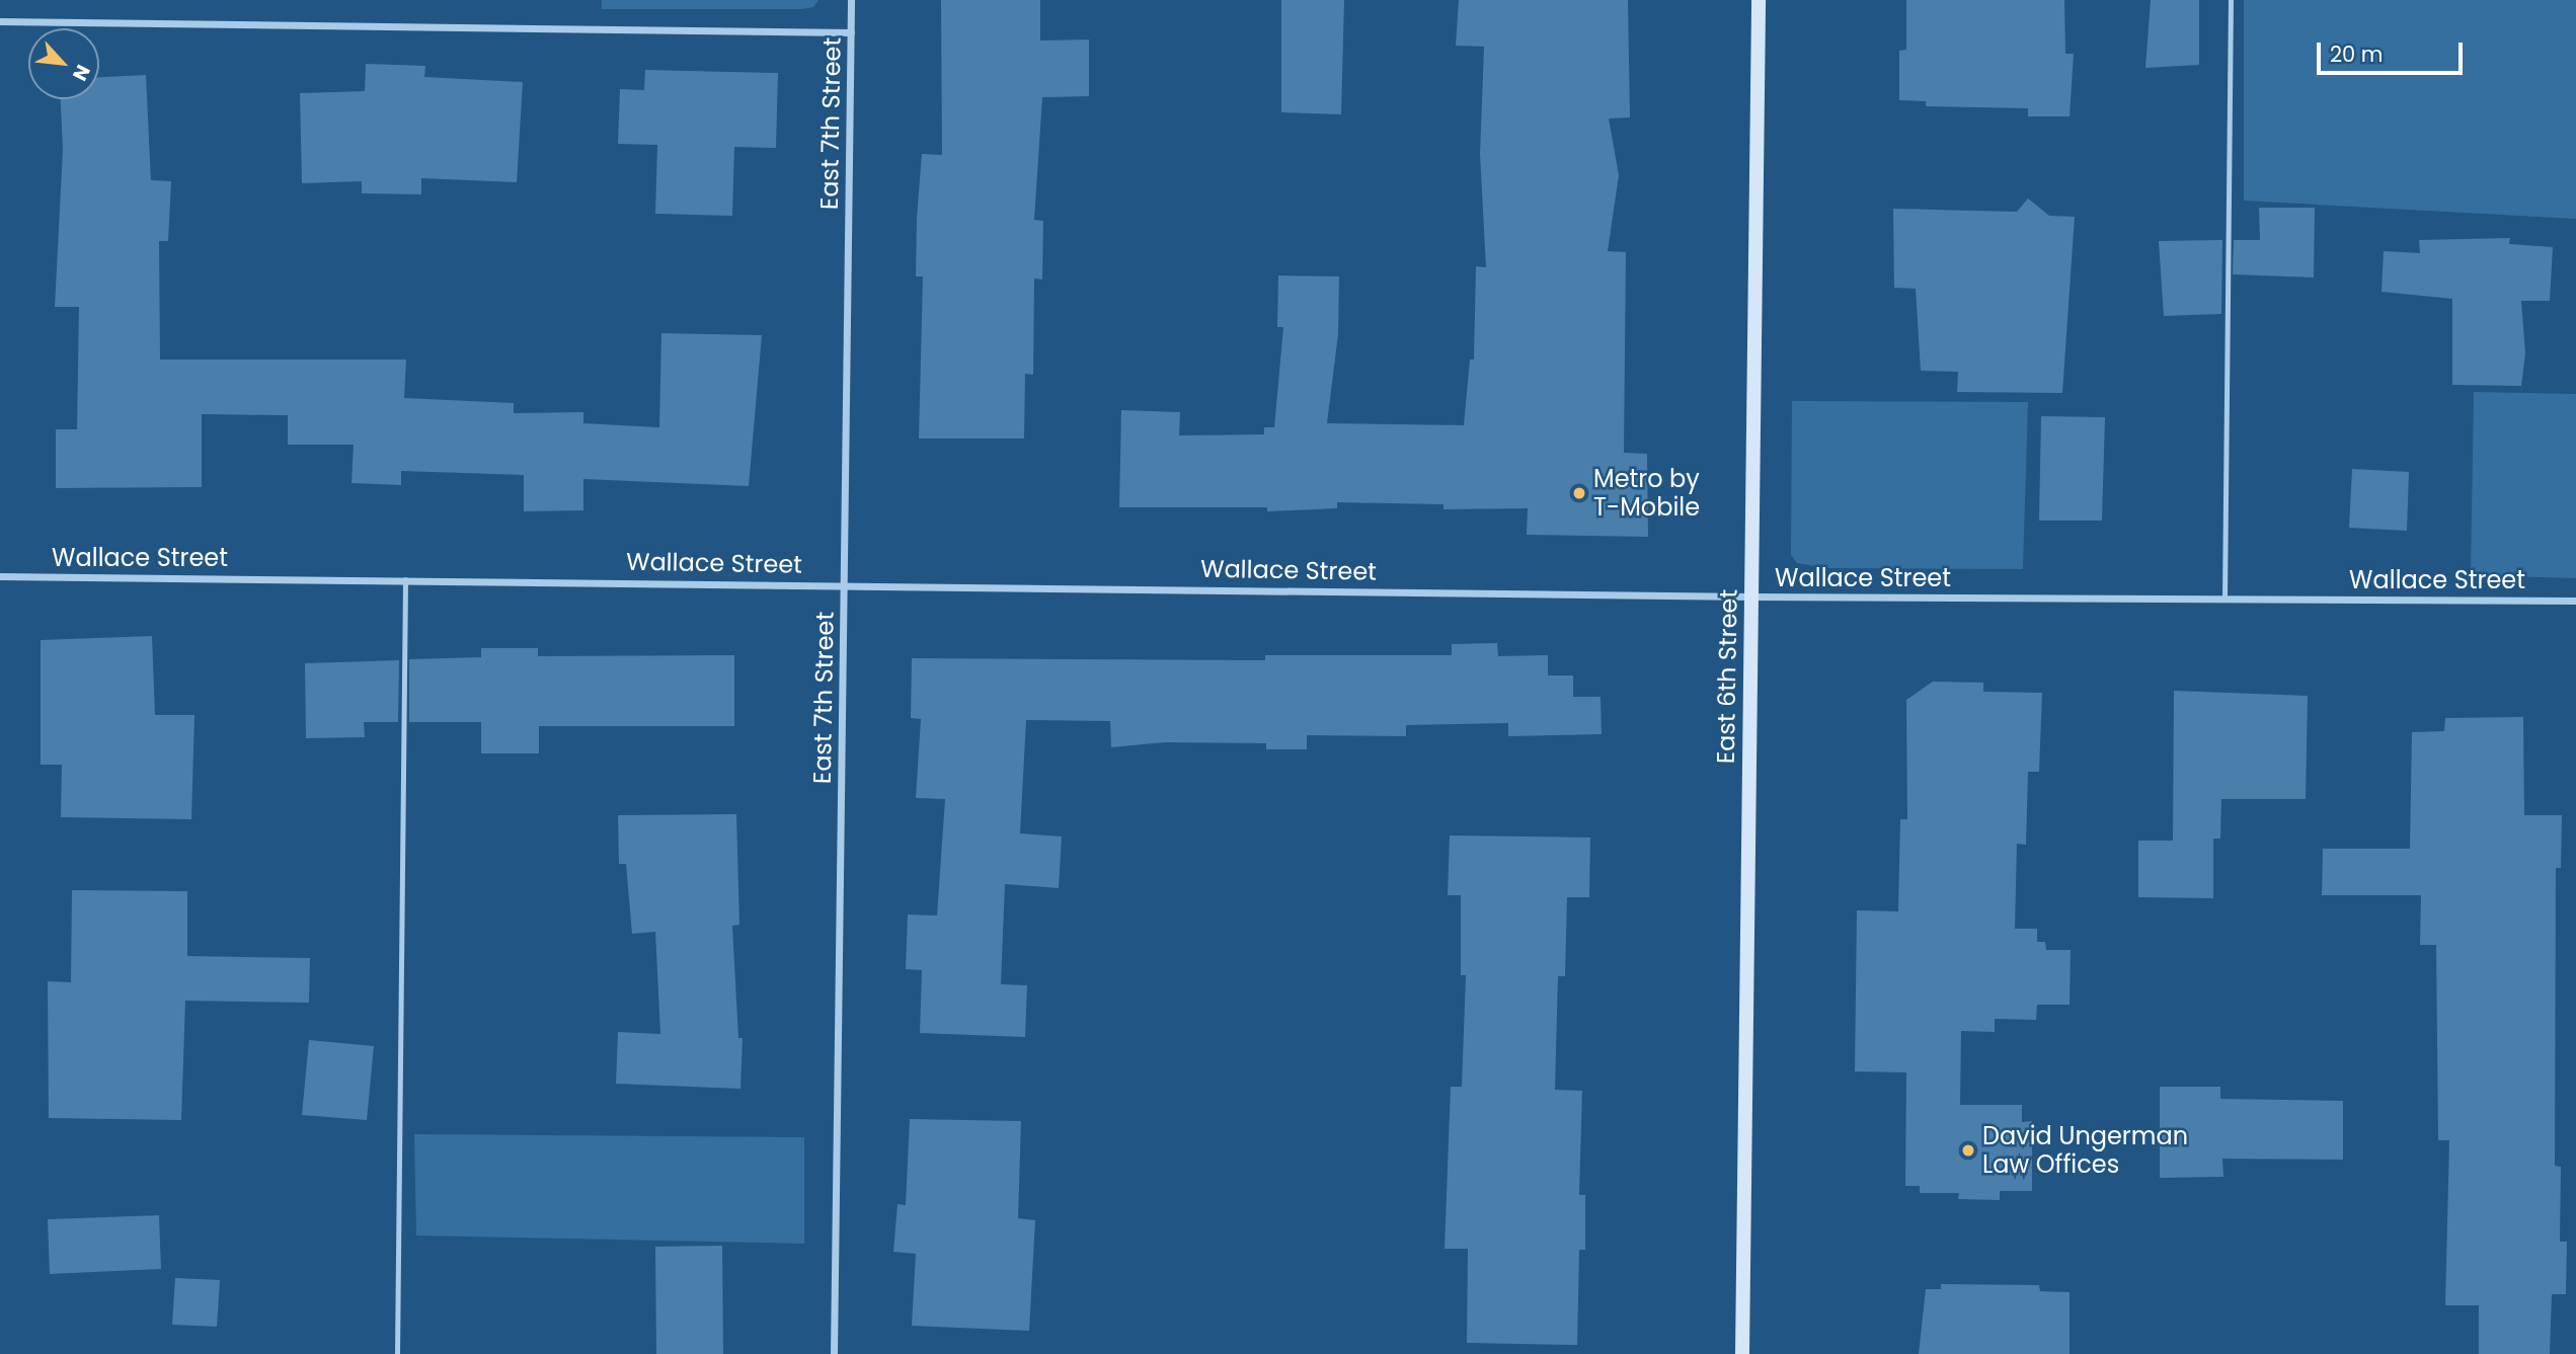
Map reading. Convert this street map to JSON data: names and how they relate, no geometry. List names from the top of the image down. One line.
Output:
{"streets":{"main road":["East 6th Street"],"street":["East 7th Street","Wallace Street"]},"crossings":[["East 7th Street","Wallace Street"],["Wallace Street","East 6th Street"]],"places":["Metro by T-Mobile","David Ungerman Law Offices"],"scale_bar":"20 m","north":"bottom right"}
